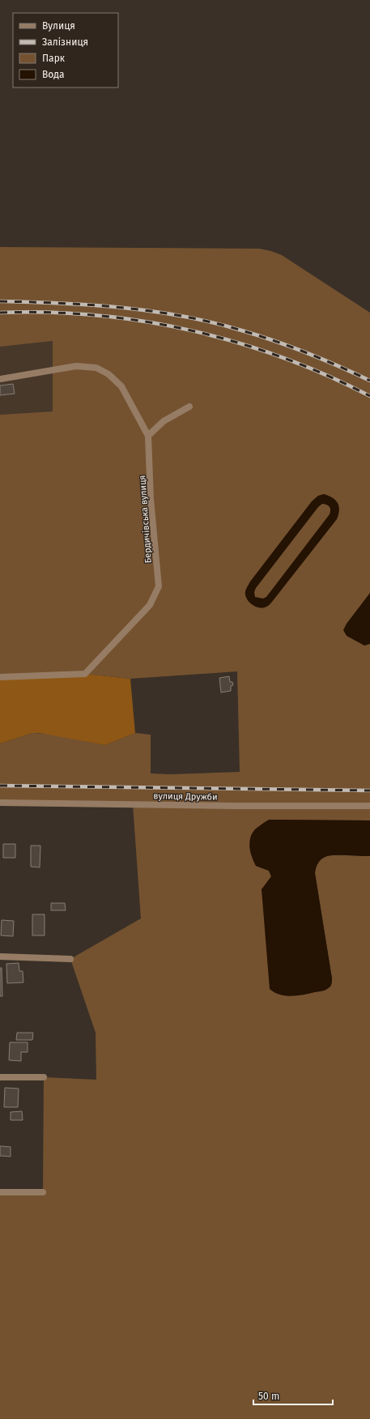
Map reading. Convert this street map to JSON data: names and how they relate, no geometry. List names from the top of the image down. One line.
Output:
{"streets":{"street":["Бердичівська вулиця","вулиця Дружби"]},"legend":["Вулиця","Залізниця","Парк","Вода"],"scale_bar":"50 m"}
